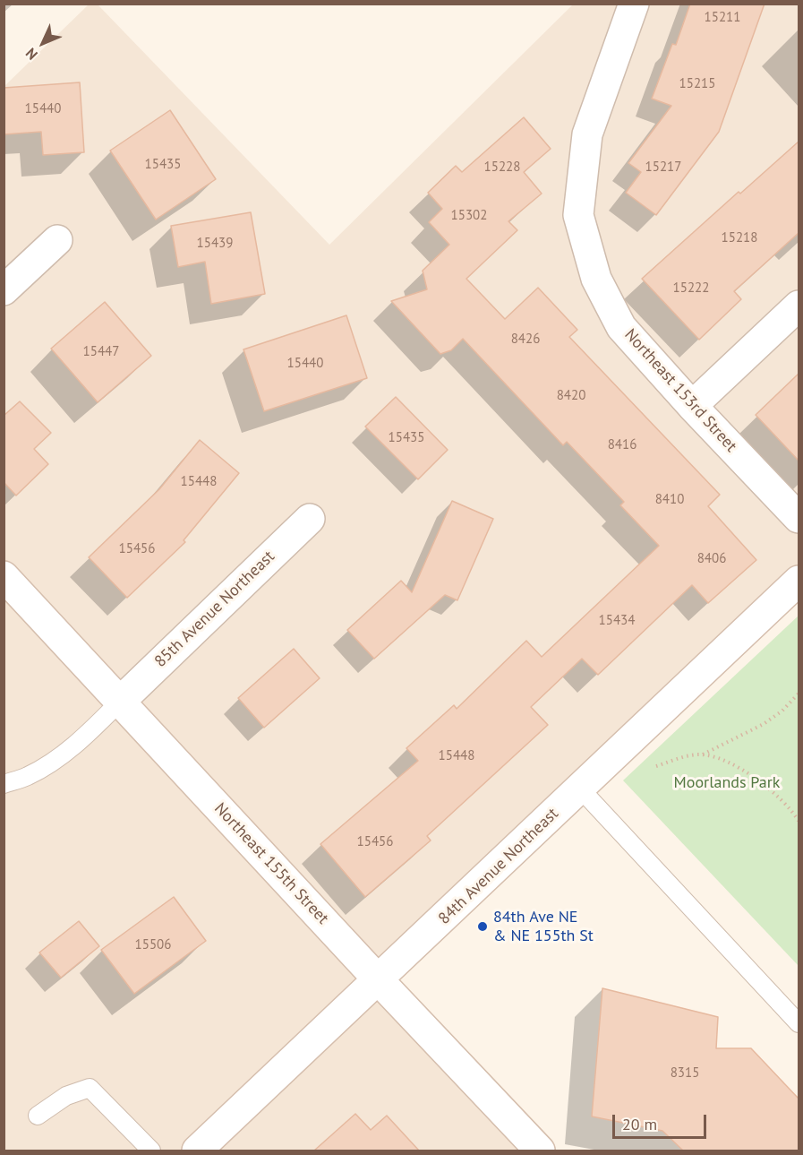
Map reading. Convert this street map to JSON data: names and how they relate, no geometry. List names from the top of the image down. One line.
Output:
{"streets":{"street":["Northeast 153rd Street","85th Avenue Northeast","Northeast 155th Street","84th Avenue Northeast"]},"crossings":[["85th Avenue Northeast","Northeast 155th Street"],["Northeast 155th Street","84th Avenue Northeast"]],"parks":["Moorlands Park"],"places":["84th Ave NE & NE 155th St"],"house_numbers":["15211","15215","15440","15435","15228","15217","15302","15218","15439","15222","8426","15447","15440","8420","15435","8416","15448","8410","15456","8406","15434","15448","15456","15506","8315"],"scale_bar":"20 m","north":"bottom left"}
